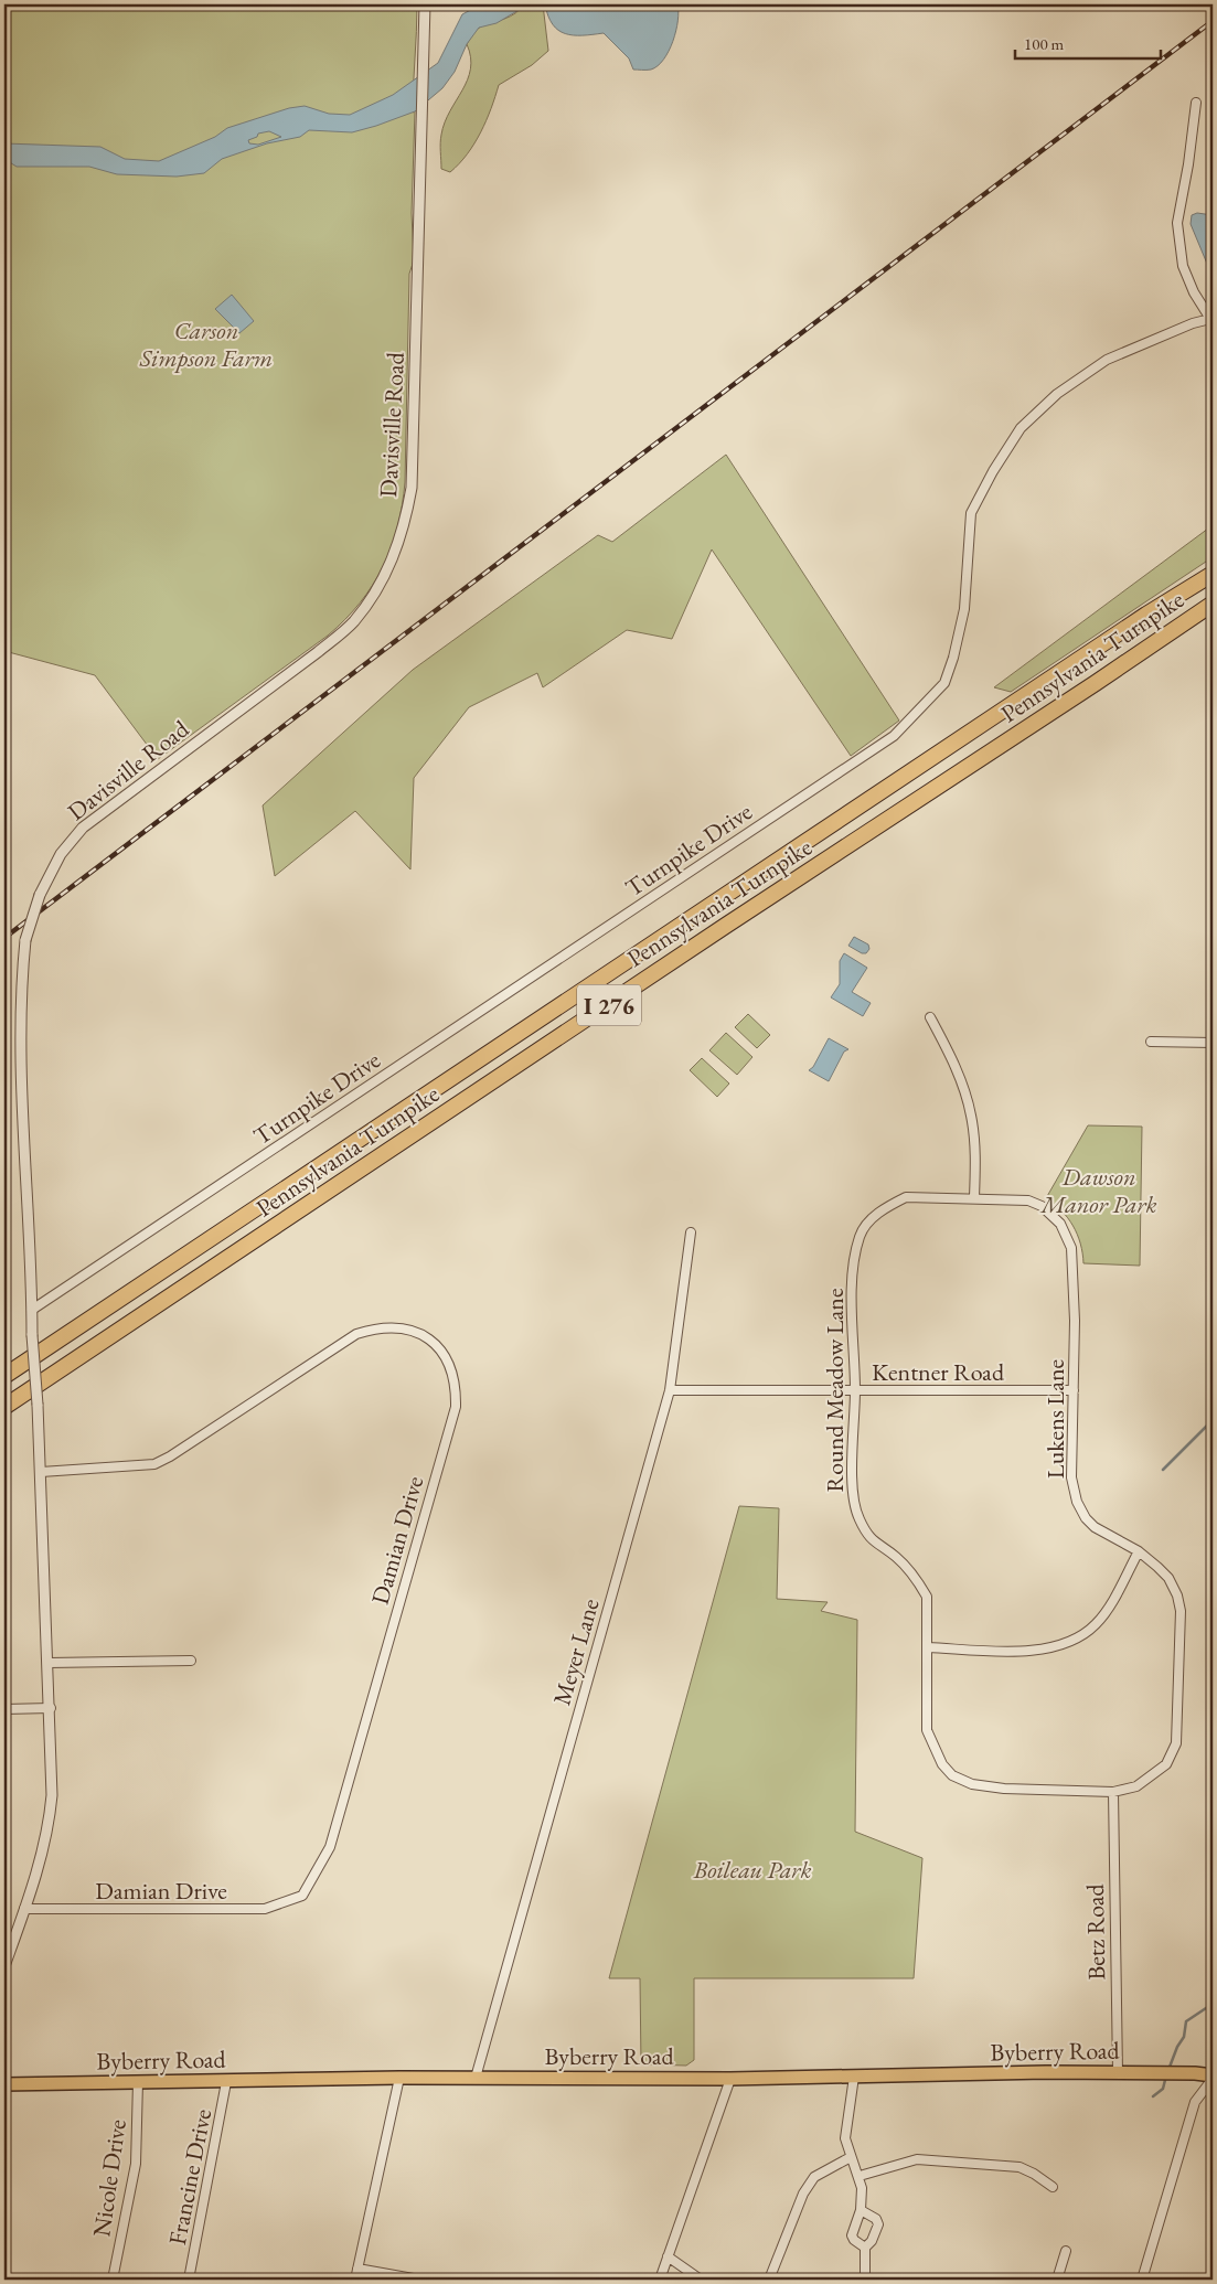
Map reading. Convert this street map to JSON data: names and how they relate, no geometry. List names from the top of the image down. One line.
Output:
{"streets":{"highway":["Pennsylvania Turnpike","I 276"],"main road":["Byberry Road"],"street":["Davisville Road","Turnpike Drive","Kentner Road","Round Meadow Lane","Lukens Lane","Damian Drive","Meyer Lane","Betz Road","Francine Drive","Nicole Drive"]},"crossings":[["Davisville Road","Turnpike Drive"],["Davisville Road","Damian Drive"],["Kentner Road","Round Meadow Lane"],["Kentner Road","Lukens Lane"],["Kentner Road","Meyer Lane"],["Round Meadow Lane","Lukens Lane"],["Round Meadow Lane","Betz Road"],["Lukens Lane","Betz Road"],["Meyer Lane","Byberry Road"],["Betz Road","Byberry Road"],["Byberry Road","Francine Drive"],["Byberry Road","Nicole Drive"]],"parks":["Carson Simpson Farm","Dawson Manor Park","Boileau Park"],"scale_bar":"100 m"}
